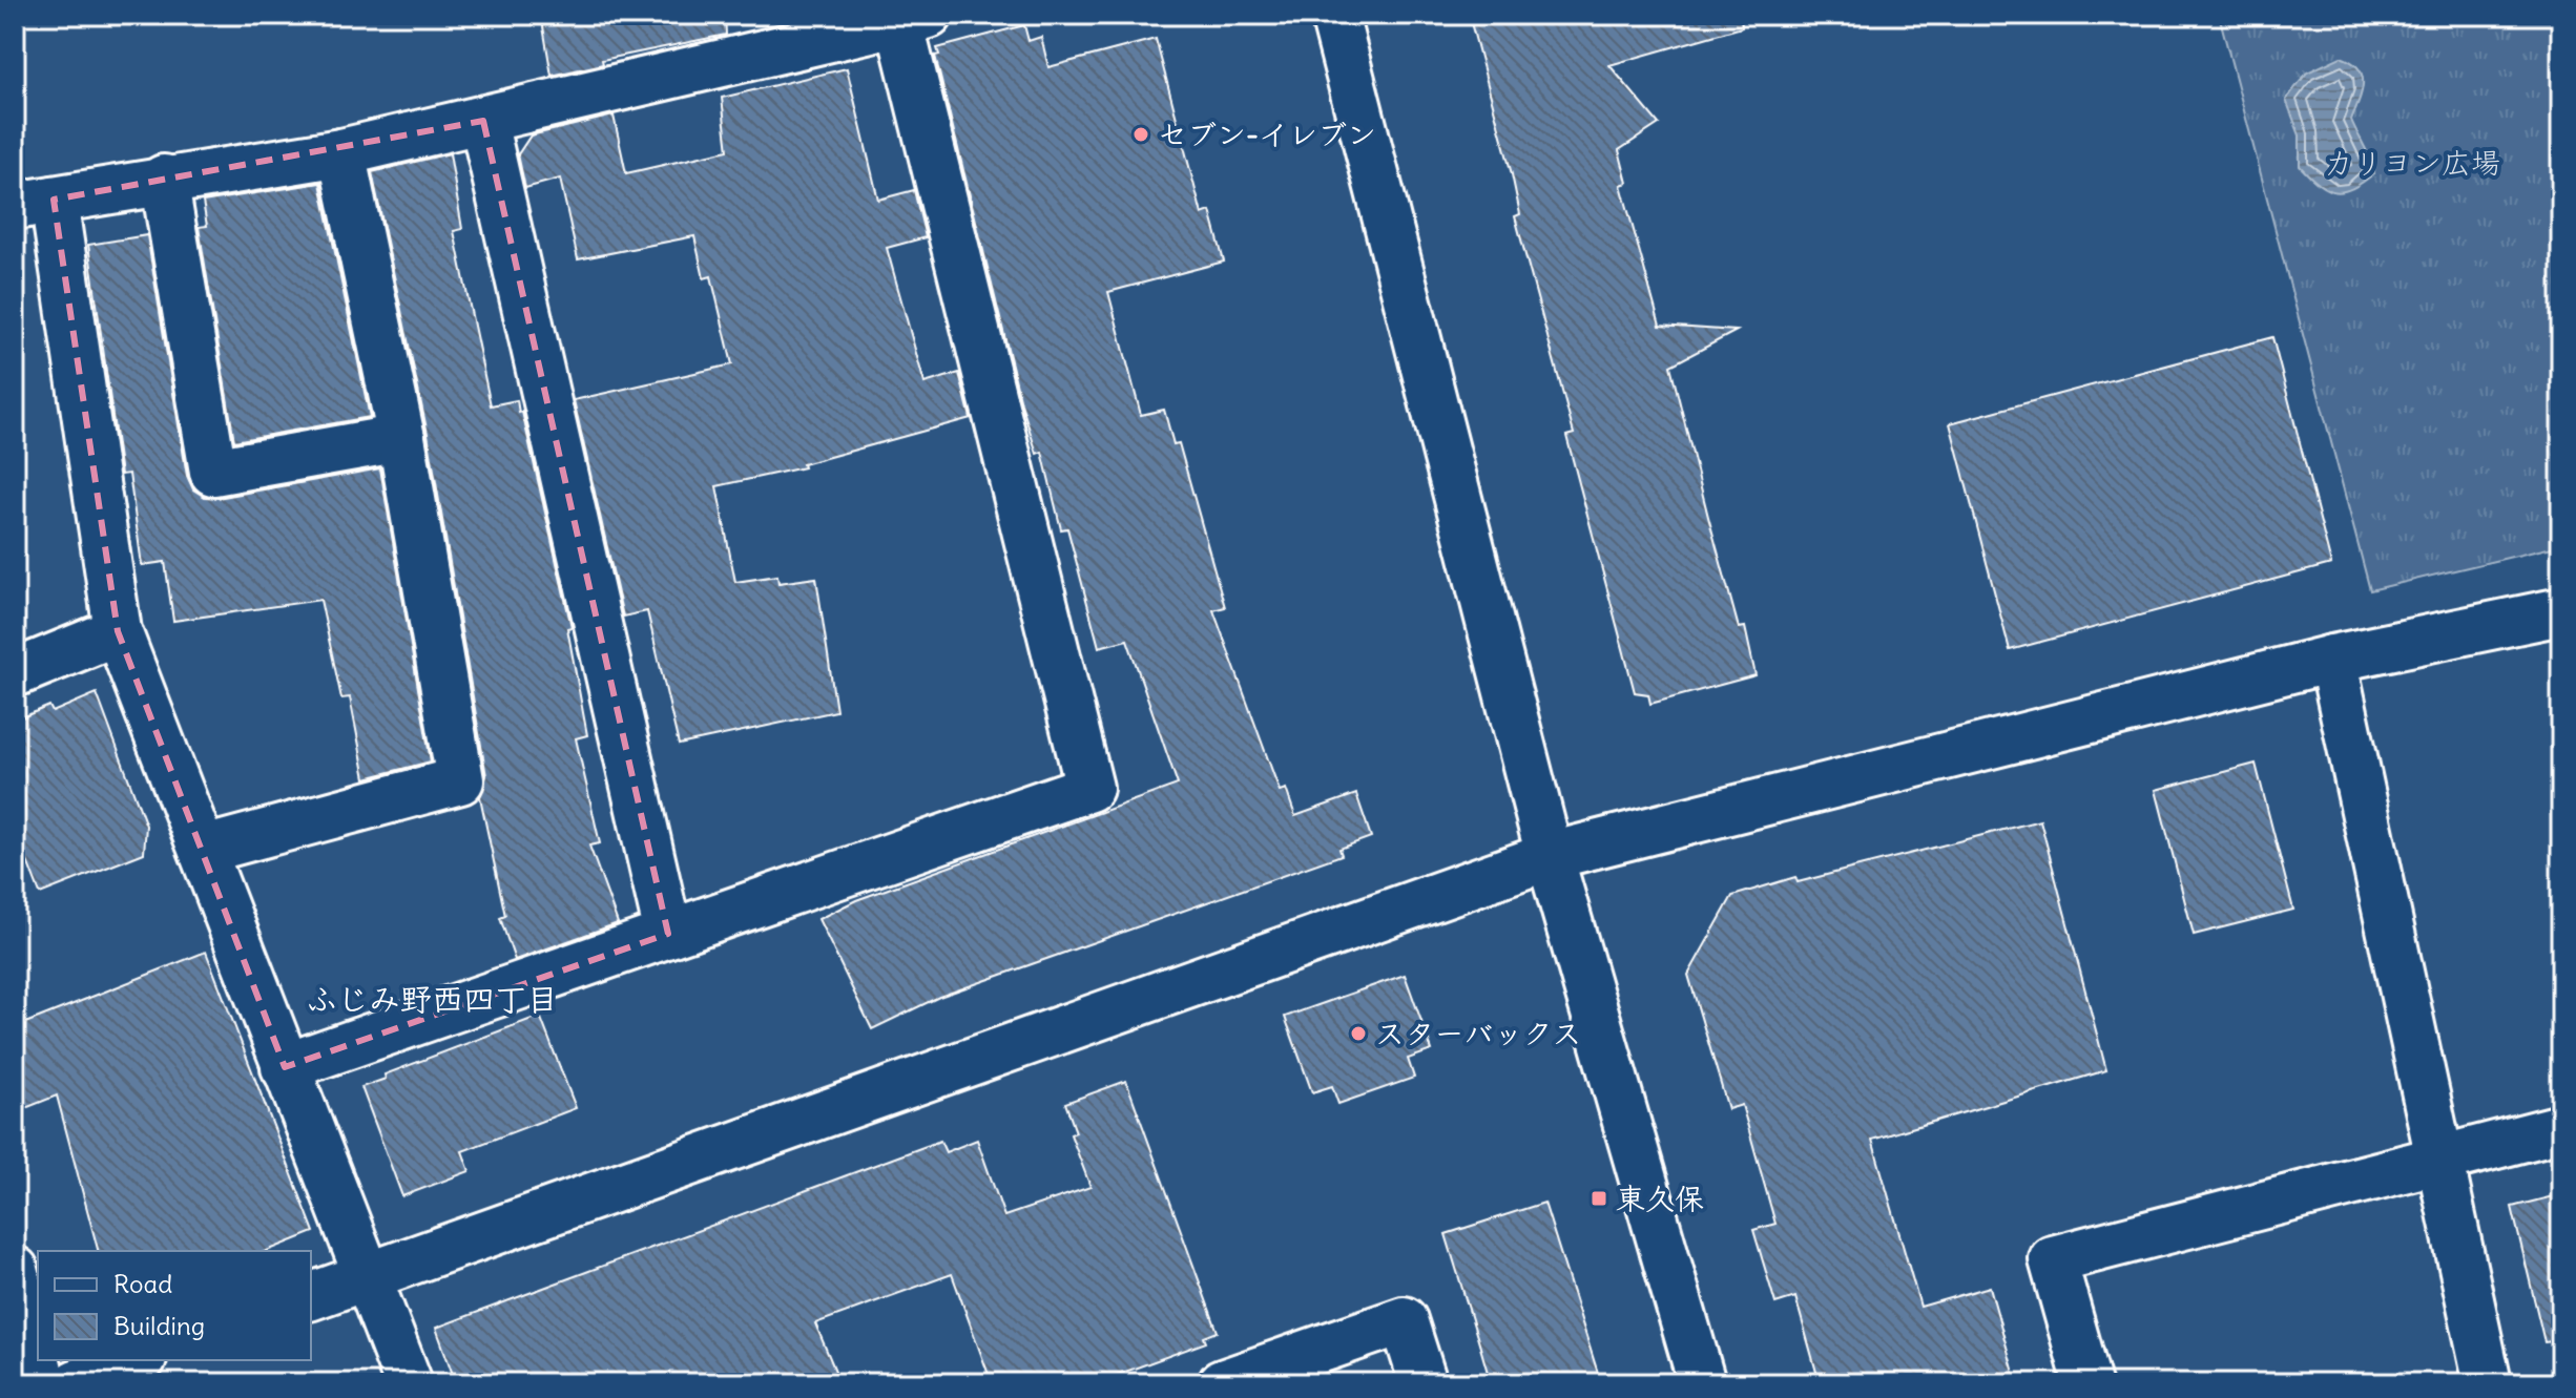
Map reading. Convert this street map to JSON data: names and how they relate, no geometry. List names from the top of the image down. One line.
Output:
{"districts":["ふじみ野西四丁目"],"parks":["カリヨン広場"],"places":{"other":["セブン-イレブン","スターバックス"],"transit":["東久保"]},"legend":["Road","Building"]}
